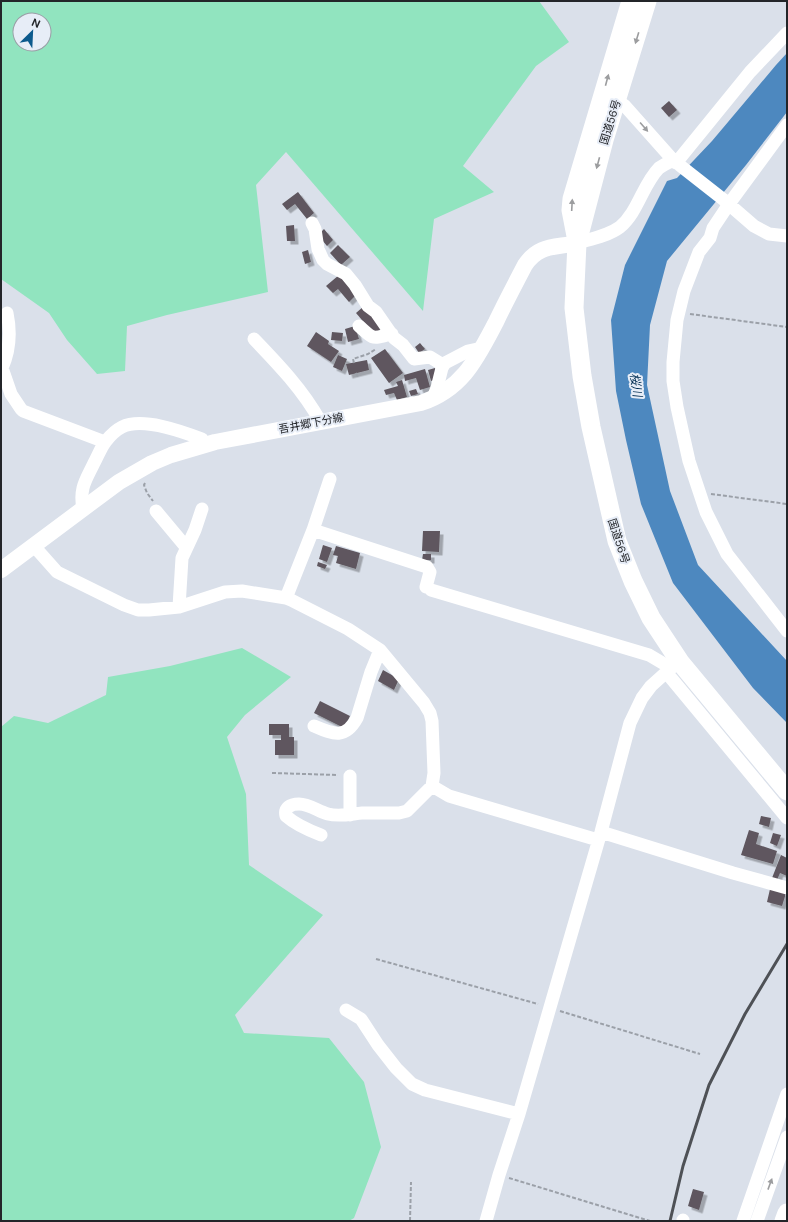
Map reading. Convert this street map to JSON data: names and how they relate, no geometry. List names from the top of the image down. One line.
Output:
{"streets":{"highway":["国道56号"],"main road":["吾井郷下分線"]},"crossings":[["国道56号","吾井郷下分線"]],"water":["桜川"],"north":"top right"}
